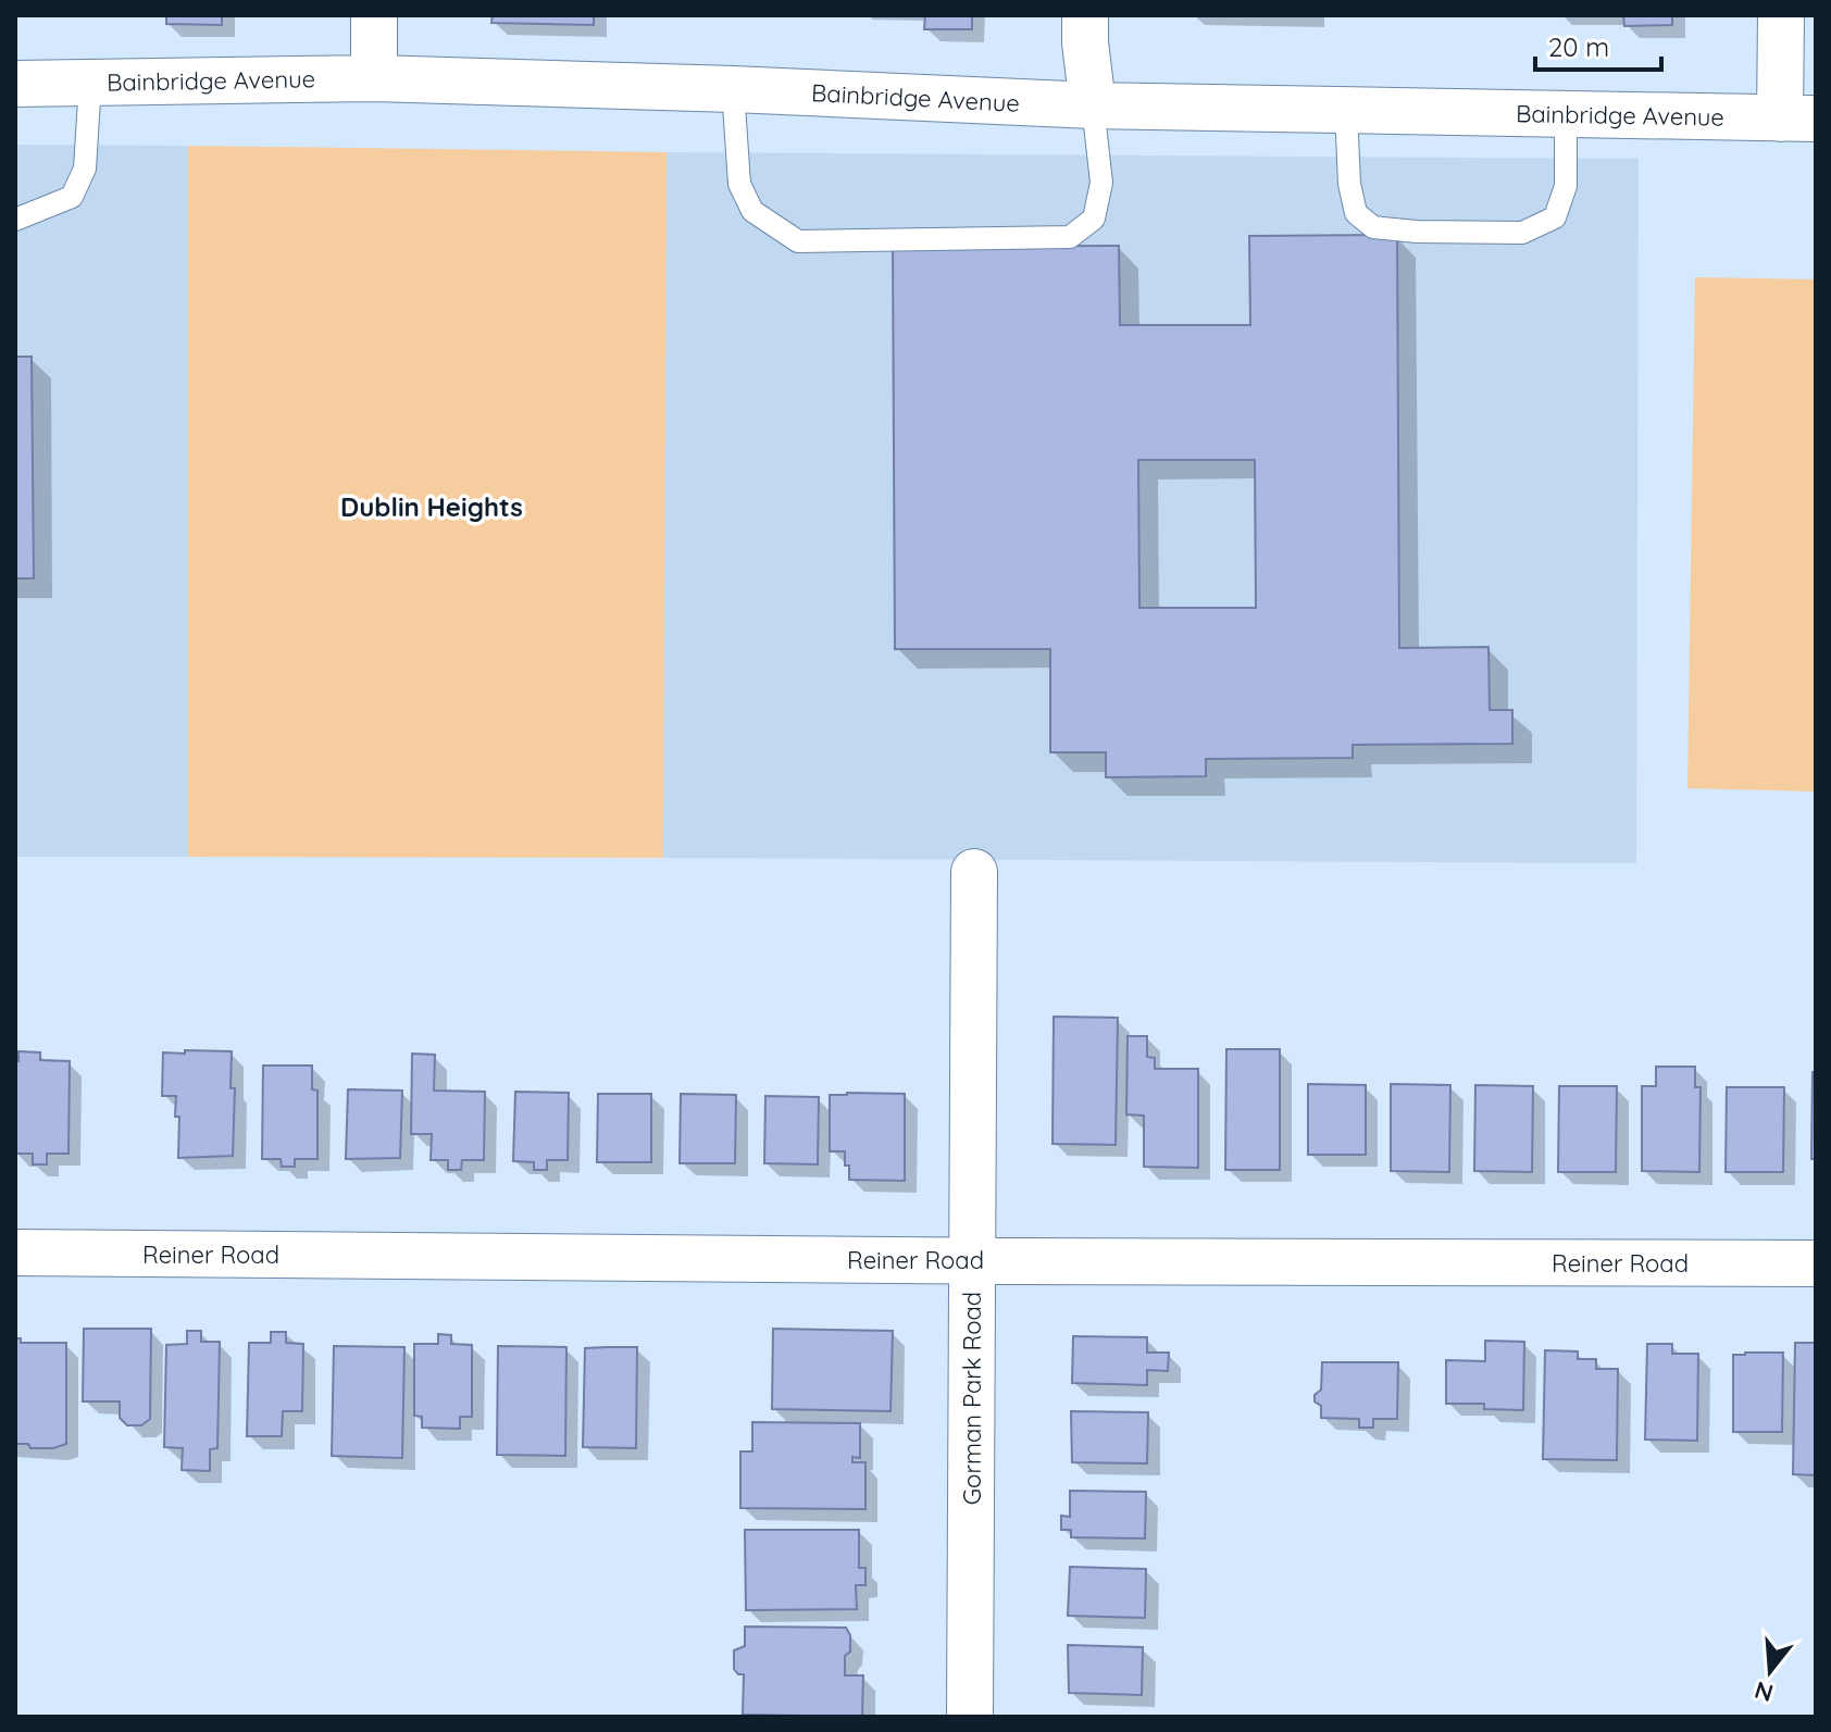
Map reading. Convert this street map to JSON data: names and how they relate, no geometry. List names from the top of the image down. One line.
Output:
{"streets":{"street":["Bainbridge Avenue","Reiner Road","Gorman Park Road"]},"crossings":[["Reiner Road","Gorman Park Road"]],"districts":["Dublin Heights"],"scale_bar":"20 m","north":"bottom"}
